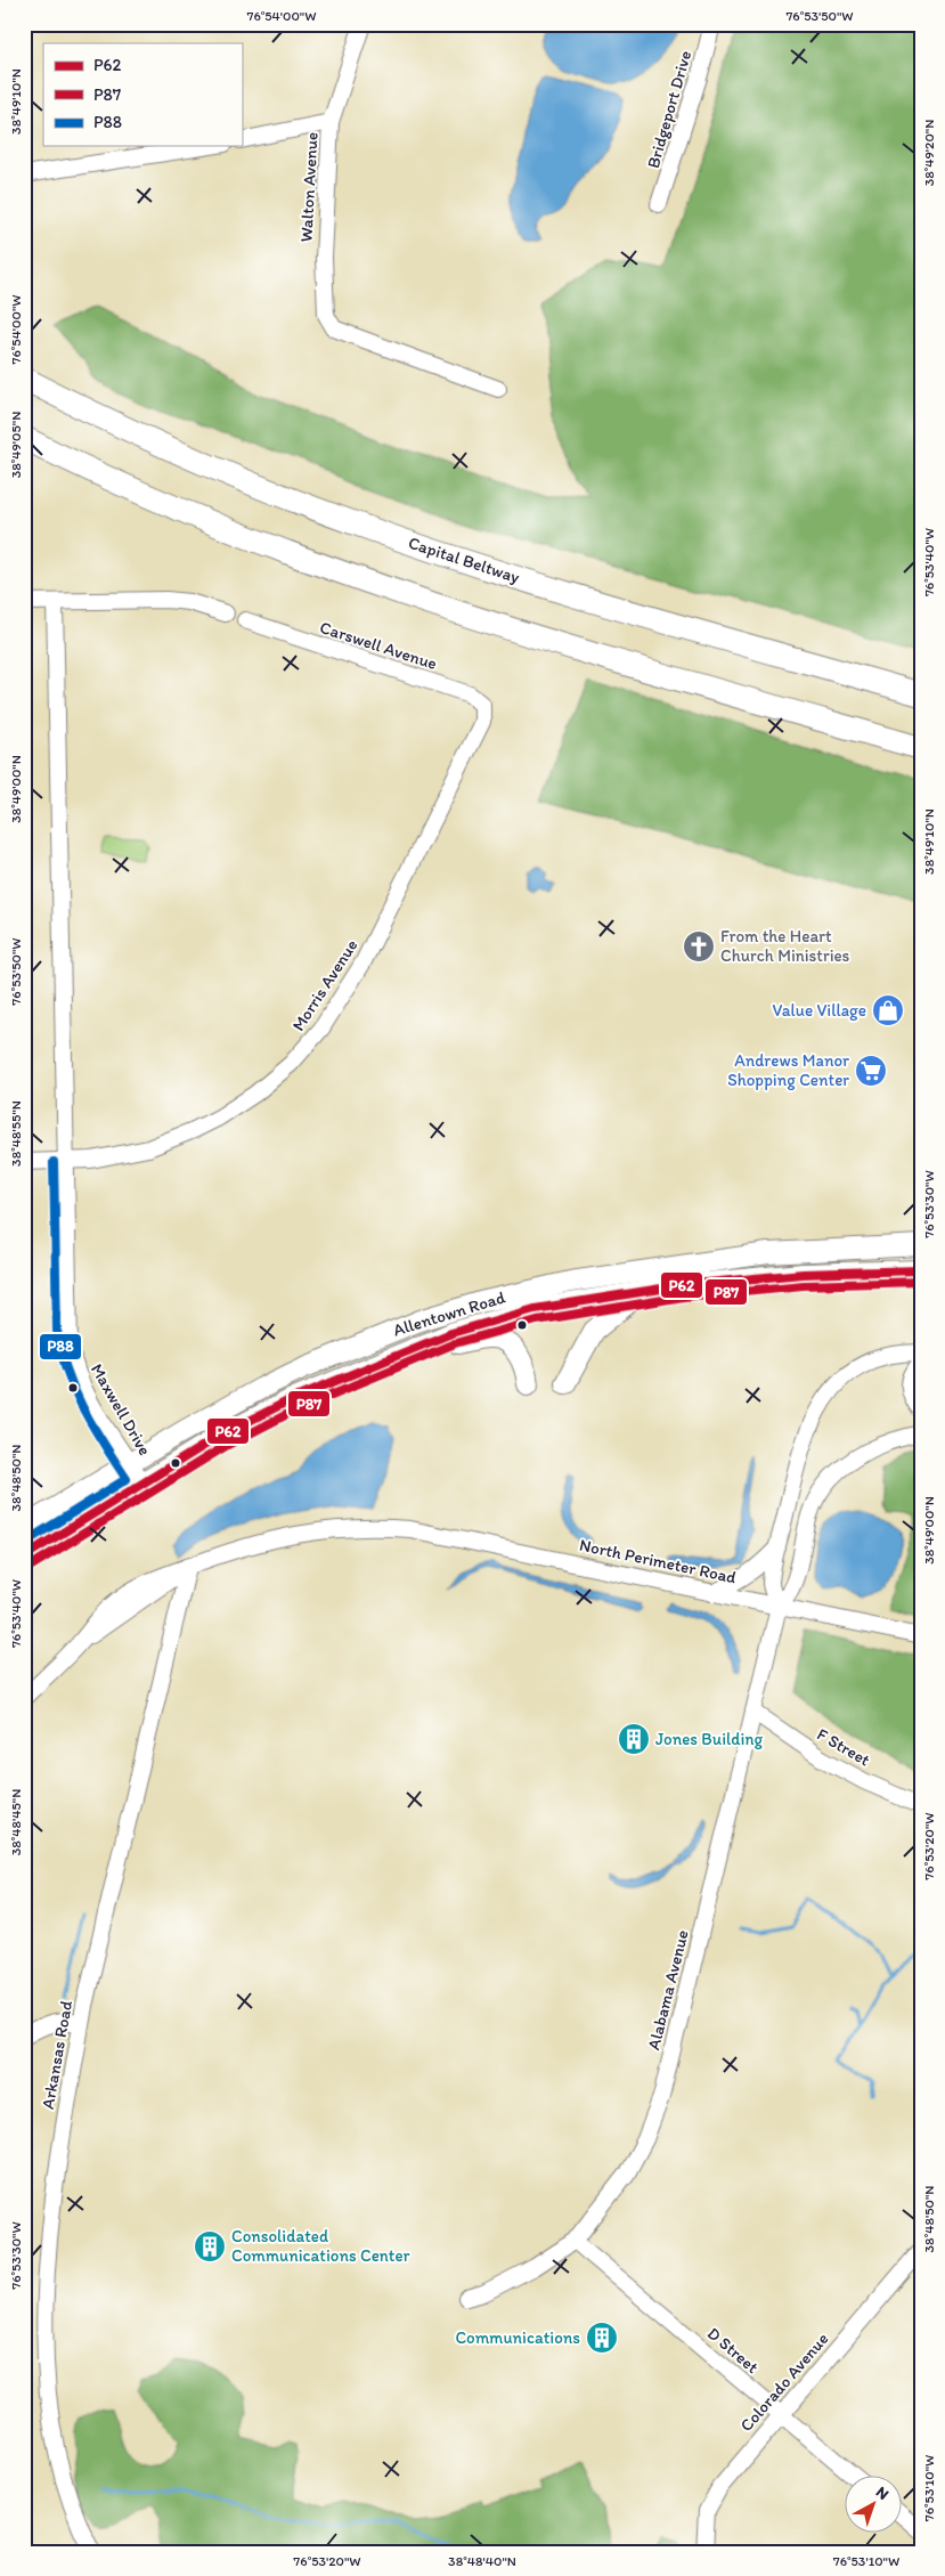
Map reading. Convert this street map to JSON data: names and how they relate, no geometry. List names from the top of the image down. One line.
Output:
{"streets":{"highway":["Capital Beltway"],"main road":["Allentown Road"],"street":["Bridgeport Drive","Walton Avenue","Carswell Avenue","Morris Avenue","Maxwell Drive","North Perimeter Road","F Street","Alabama Avenue","Arkansas Road","D Street","Colorado Avenue"]},"crossings":[["Carswell Avenue","Morris Avenue"],["Morris Avenue","Maxwell Drive"],["Allentown Road","Maxwell Drive"],["North Perimeter Road","Alabama Avenue"],["North Perimeter Road","Arkansas Road"],["F Street","Alabama Avenue"],["Alabama Avenue","D Street"],["D Street","Colorado Avenue"]],"places":{"church":["From the Heart Church Ministries"],"shop":["Value Village"],"supermarket":["Andrews Manor Shopping Center"],"building":["Jones Building","Consolidated Communications Center","Communications"]},"lines":["transit line P88","transit line P62","transit line P87"],"legend":["P62","P87","P88"],"north":"top right","coordinates":["76°54'00\"W","76°53'50\"W","38°49'10\"N","38°49'20\"N","38°49'05\"N","76°53'40\"W","38°49'00\"N","38°48'55\"N","76°53'30\"W","38°48'50\"N","38°48'45\"N","76°53'20\"W","76°53'10\"W","38°48'40\"N"]}
